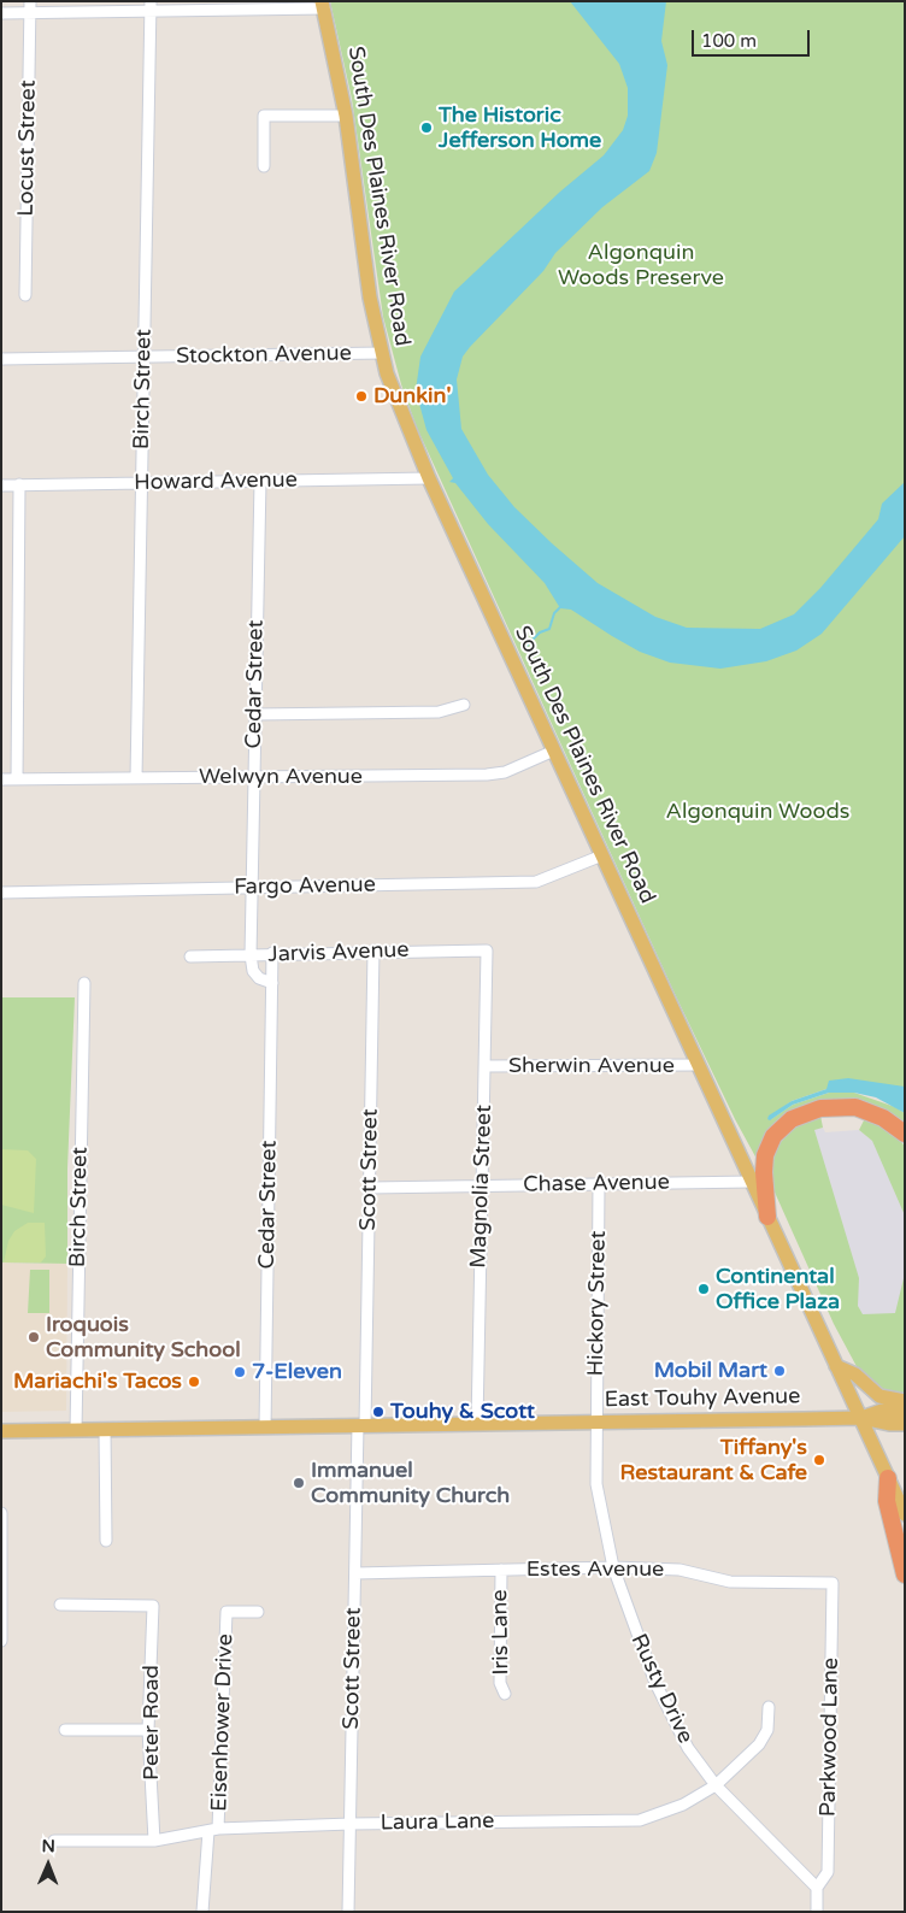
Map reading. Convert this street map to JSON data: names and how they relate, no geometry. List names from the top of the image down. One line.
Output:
{"streets":{"main road":["South Des Plaines River Road","East Touhy Avenue"],"street":["Locust Street","Stockton Avenue","Birch Street","Howard Avenue","Cedar Street","Welwyn Avenue","Fargo Avenue","Jarvis Avenue","Sherwin Avenue","Scott Street","Chase Avenue","Magnolia Street","Hickory Street","Estes Avenue","Iris Lane","Rusty Drive","Peter Road","Eisenhower Drive","Parkwood Lane","Laura Lane"]},"crossings":[["South Des Plaines River Road","Stockton Avenue"],["South Des Plaines River Road","Howard Avenue"],["South Des Plaines River Road","Welwyn Avenue"],["South Des Plaines River Road","Fargo Avenue"],["South Des Plaines River Road","Sherwin Avenue"],["South Des Plaines River Road","Chase Avenue"],["South Des Plaines River Road","East Touhy Avenue"],["Stockton Avenue","Birch Street"],["Birch Street","Howard Avenue"],["Birch Street","Welwyn Avenue"],["Birch Street","East Touhy Avenue"],["Howard Avenue","Cedar Street"],["Cedar Street","Welwyn Avenue"],["Cedar Street","Fargo Avenue"],["Cedar Street","Jarvis Avenue"],["Cedar Street","East Touhy Avenue"],["Jarvis Avenue","Scott Street"],["Jarvis Avenue","Magnolia Street"],["Sherwin Avenue","Magnolia Street"],["Scott Street","Chase Avenue"],["Scott Street","East Touhy Avenue"],["Scott Street","Estes Avenue"],["Scott Street","Laura Lane"],["Chase Avenue","Magnolia Street"],["Chase Avenue","Hickory Street"],["Magnolia Street","East Touhy Avenue"],["Hickory Street","East Touhy Avenue"],["Hickory Street","Rusty Drive"],["East Touhy Avenue","Rusty Drive"],["Estes Avenue","Iris Lane"],["Estes Avenue","Rusty Drive"],["Estes Avenue","Parkwood Lane"],["Rusty Drive","Parkwood Lane"],["Rusty Drive","Laura Lane"],["Peter Road","Laura Lane"],["Eisenhower Drive","Laura Lane"]],"parks":["Algonquin Woods Preserve","Algonquin Woods"],"places":["The Historic Jefferson Home","Dunkin'","Continental Office Plaza","Iroquois Community School","Mobil Mart","7-Eleven","Mariachi's Tacos","Touhy & Scott","Tiffany's Restaurant & Cafe","Immanuel Community Church"],"scale_bar":"100 m","north":"top"}
